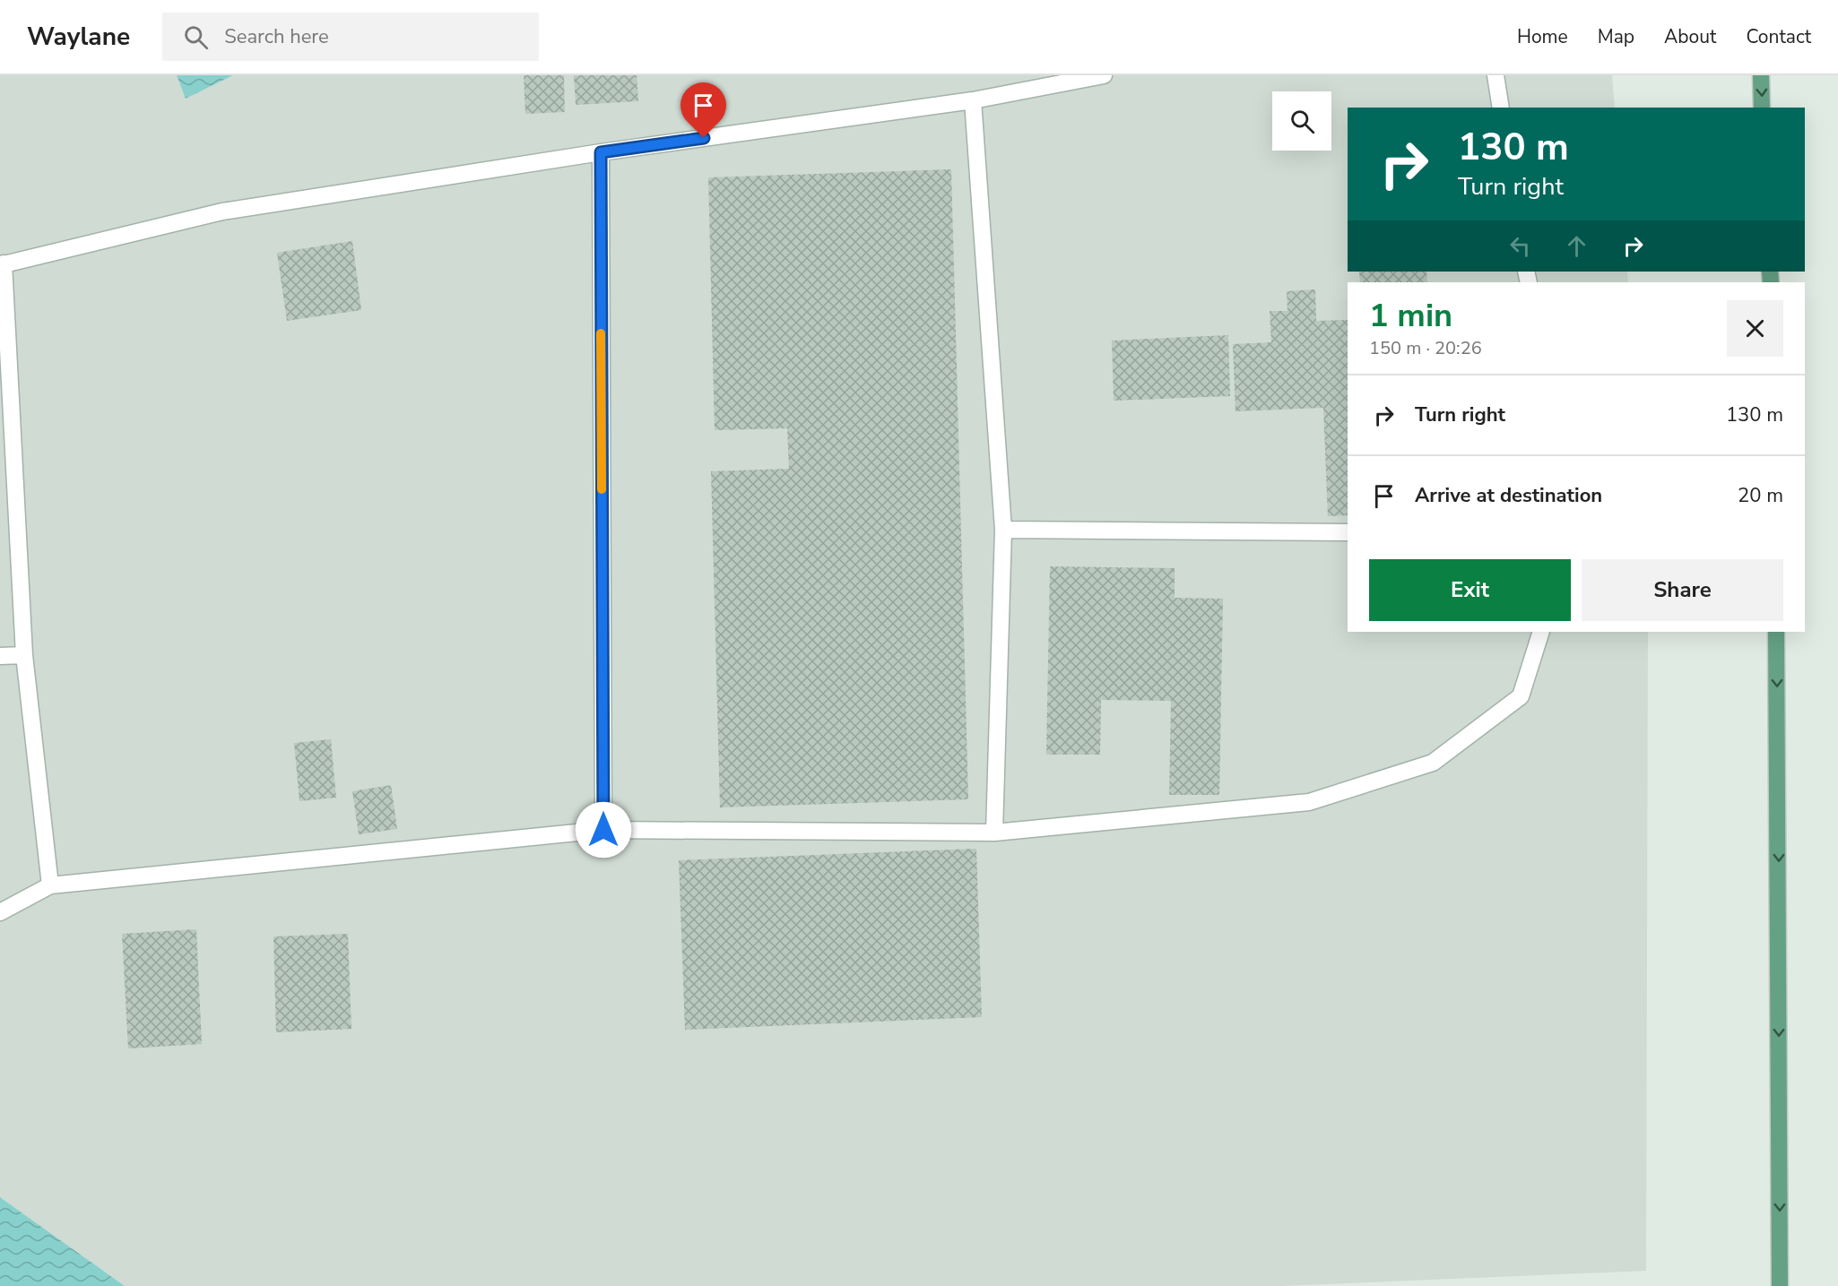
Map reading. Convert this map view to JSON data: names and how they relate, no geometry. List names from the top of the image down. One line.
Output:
{"page":{"header":"Waylane","search":"Search here","nav":["Home","Map","About","Contact"],"turn":["130 m","Turn right"],"heading":["1 min","150 m · 20:26"],"list":[{"name":"Turn right","value":"130 m"},{"name":"Arrive at destination","value":"20 m"}],"buttons":["Exit","Share"]}}
